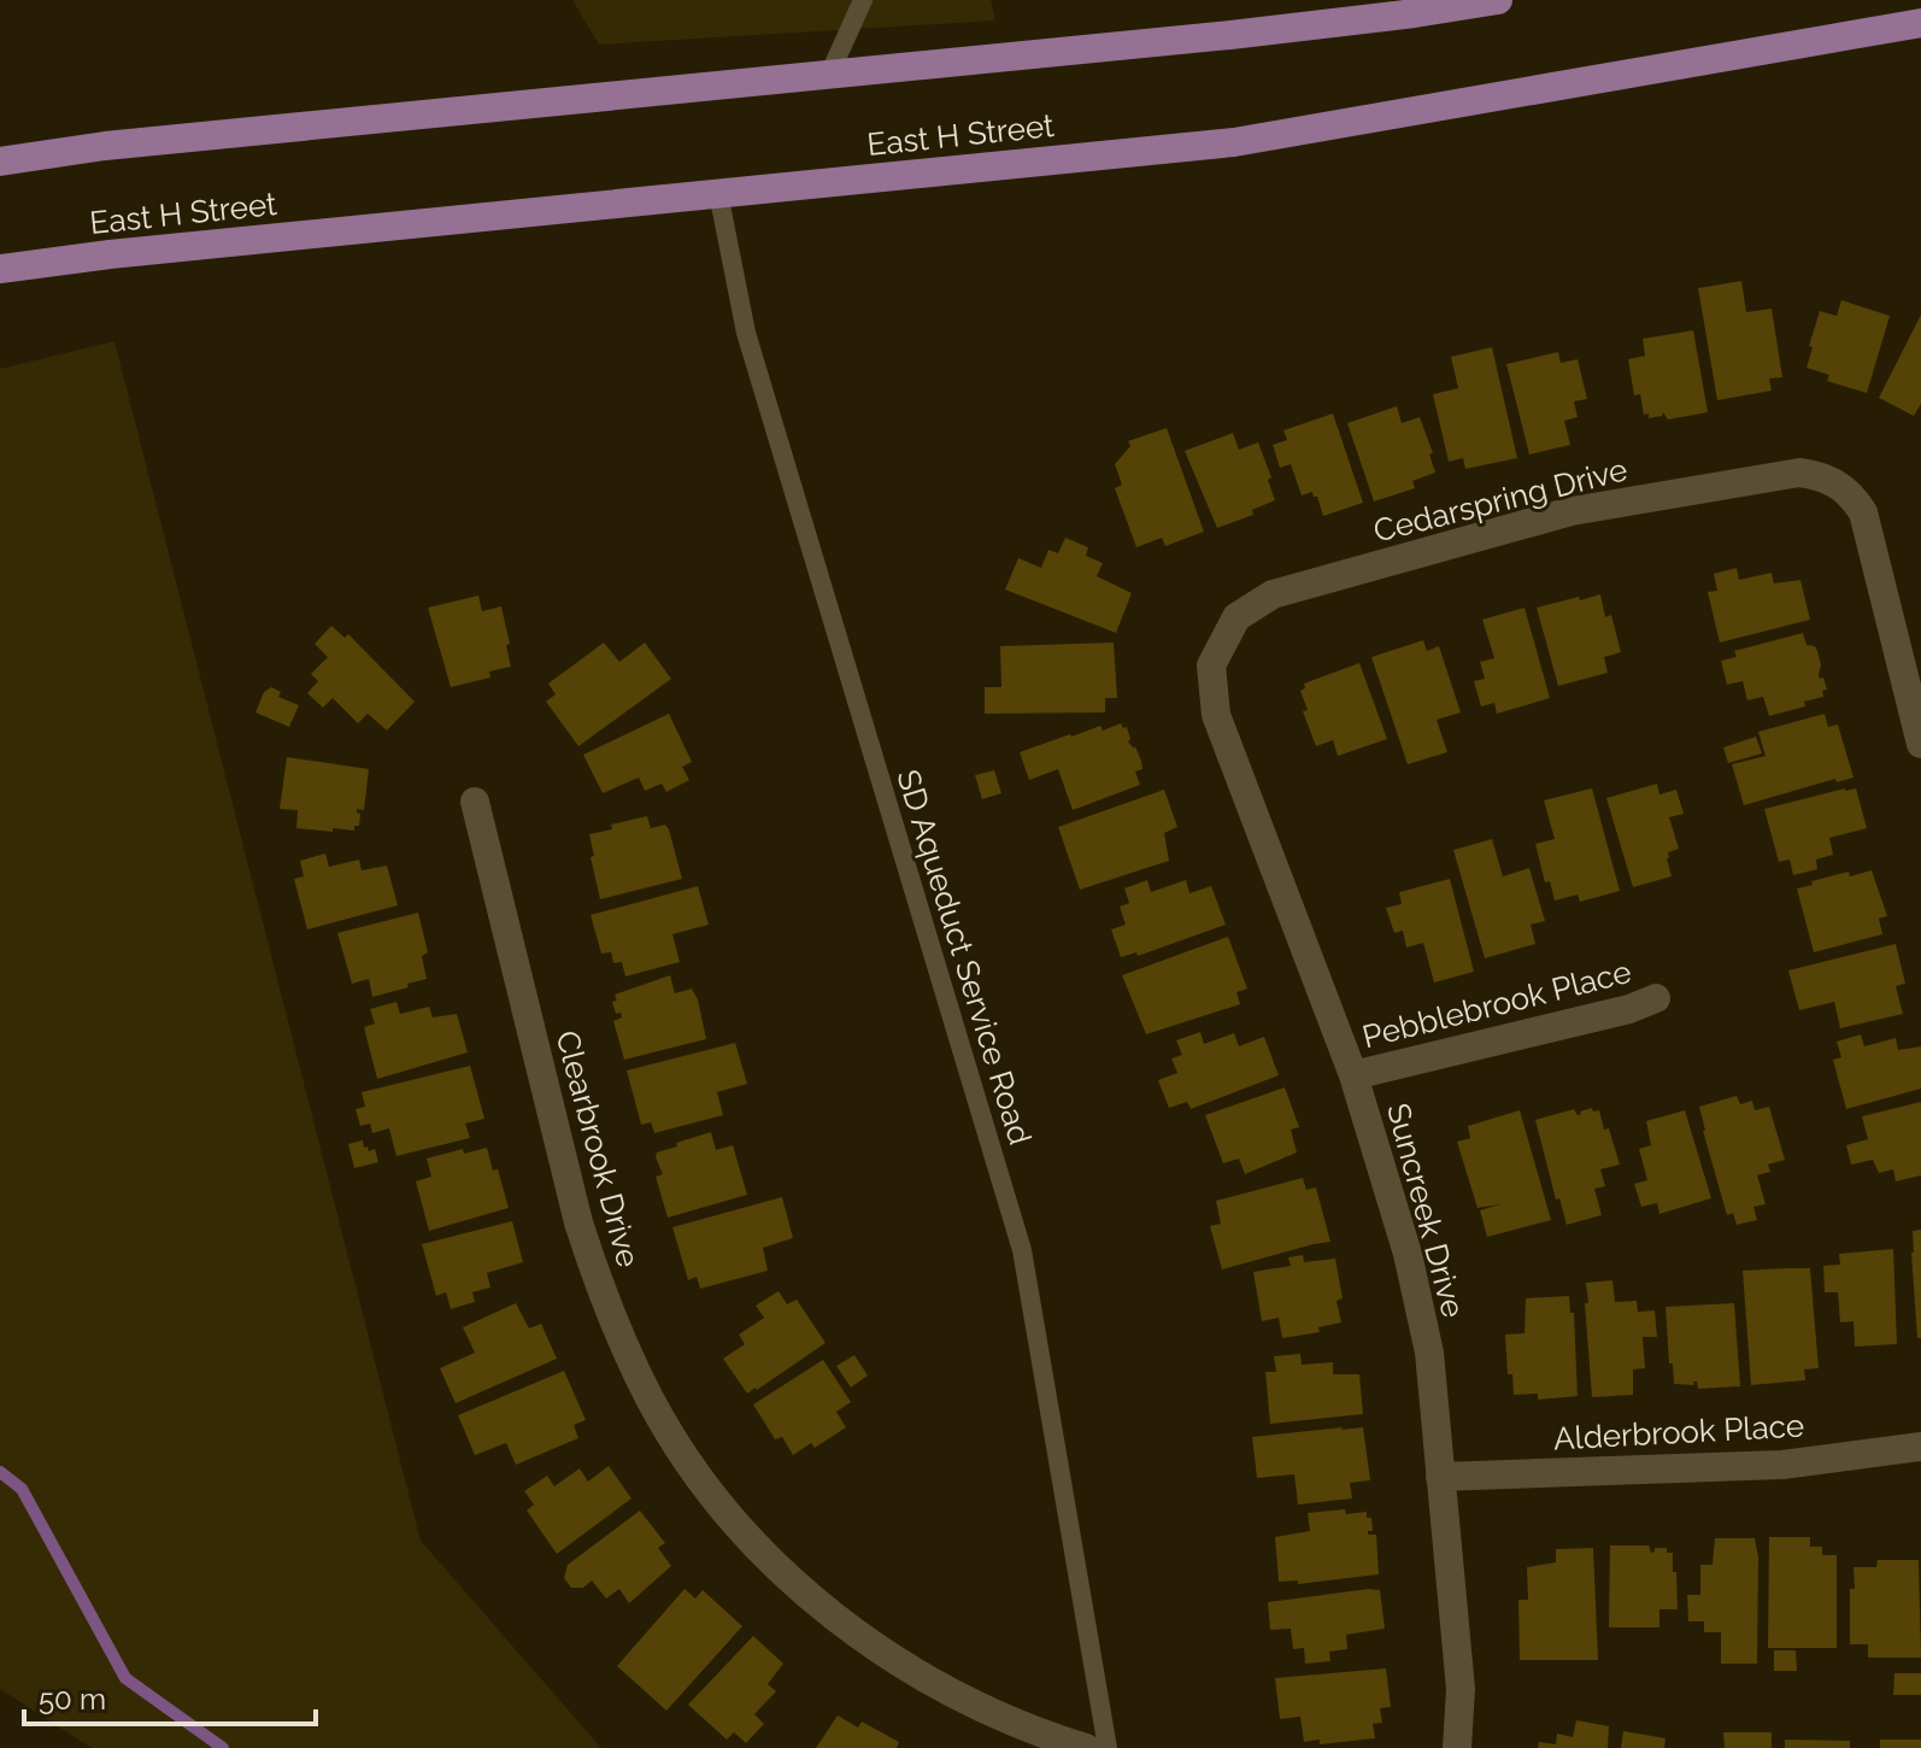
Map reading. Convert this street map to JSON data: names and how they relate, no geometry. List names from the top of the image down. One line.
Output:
{"streets":{"main road":["East H Street"],"street":["Cedarspring Drive","Pebblebrook Place","Clearbrook Drive","Suncreek Drive","Alderbrook Place"],"lane":["SD Aqueduct Service Road"]},"crossings":[["East H Street","SD Aqueduct Service Road"],["Cedarspring Drive","Suncreek Drive"],["Pebblebrook Place","Suncreek Drive"],["Suncreek Drive","Alderbrook Place"]],"scale_bar":"50 m"}
